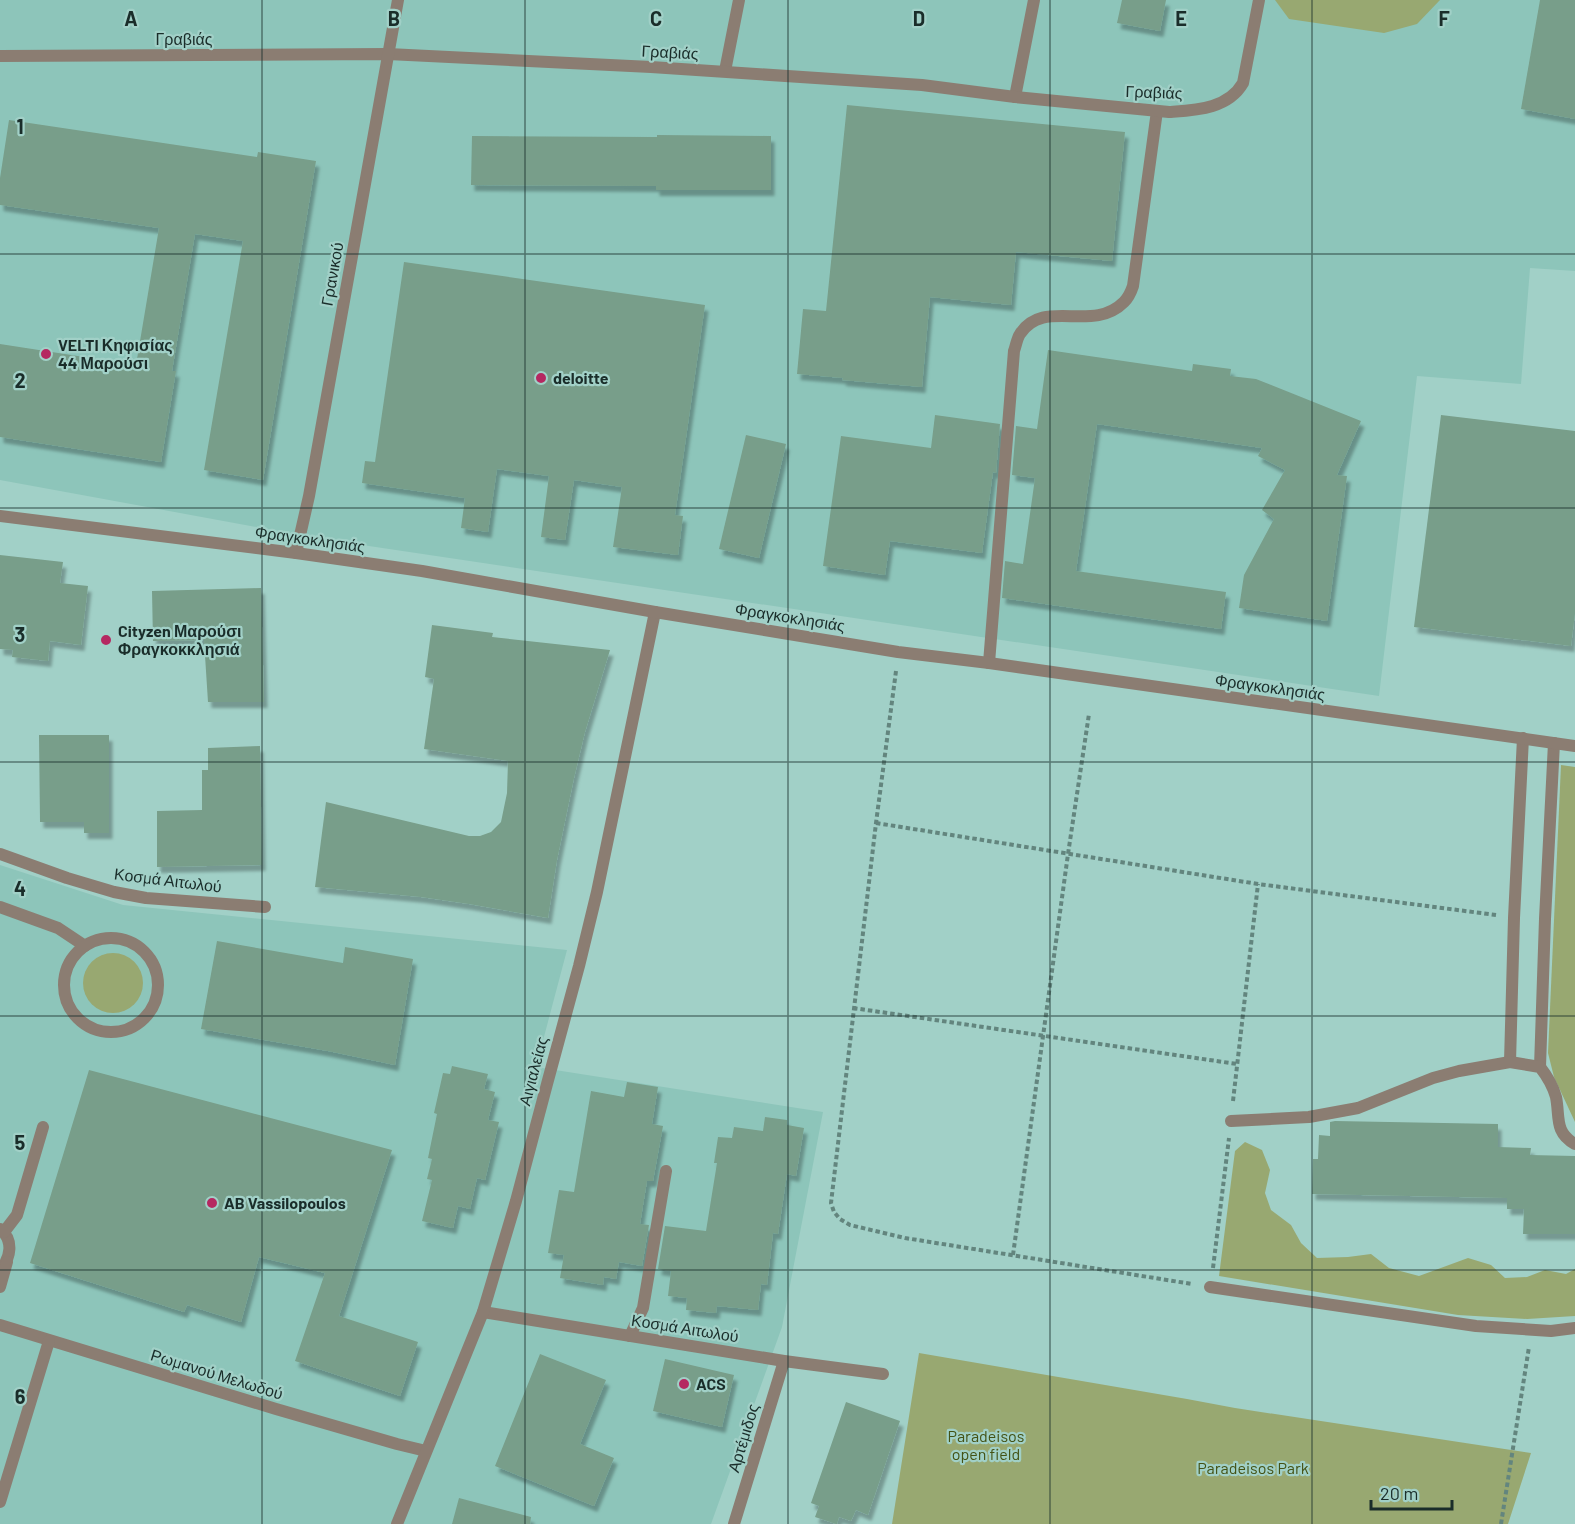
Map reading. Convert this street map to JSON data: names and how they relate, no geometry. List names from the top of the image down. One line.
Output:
{"streets":{"street":["Γραβιάς","Γρανικού","Φραγκοκλησιάς","Κοσμά Αιτωλού","Αιγιαλείας","Ρωμανού Μελωδού","Αρτέμιδος"]},"crossings":[["Γραβιάς","Γρανικού"],["Γρανικού","Φραγκοκλησιάς"],["Φραγκοκλησιάς","Αιγιαλείας"],["Κοσμά Αιτωλού","Αιγιαλείας"],["Κοσμά Αιτωλού","Αρτέμιδος"],["Αιγιαλείας","Ρωμανού Μελωδού"]],"parks":["Paradeisos open field","Paradeisos Park"],"places":["VELTI Κηφισίας 44 Μαρούσι","deloitte","Cityzen Μαρούσι Φραγκοκκλησιά","AB Vassilopoulos","ACS"],"scale_bar":"20 m","grid":{"columns":["A","B","C","D","E","F"],"rows":["1","2","3","4","5","6"]}}
